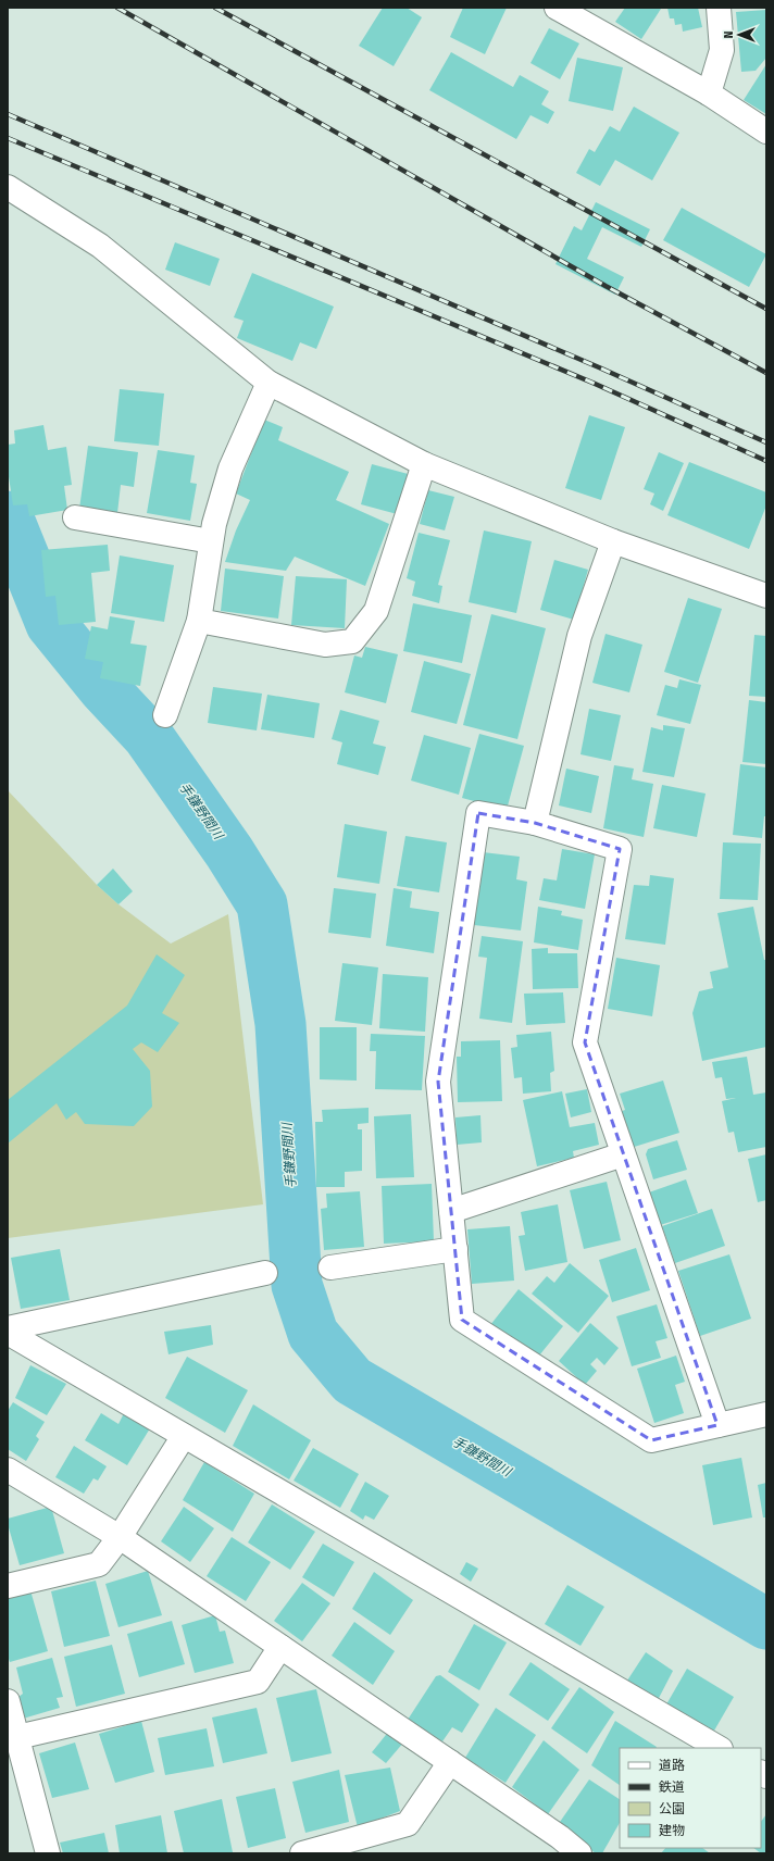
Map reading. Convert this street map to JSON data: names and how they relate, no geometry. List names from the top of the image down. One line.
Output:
{"water":["手鎌野間川"],"legend":["道路","鉄道","公園","建物"],"north":"left"}
